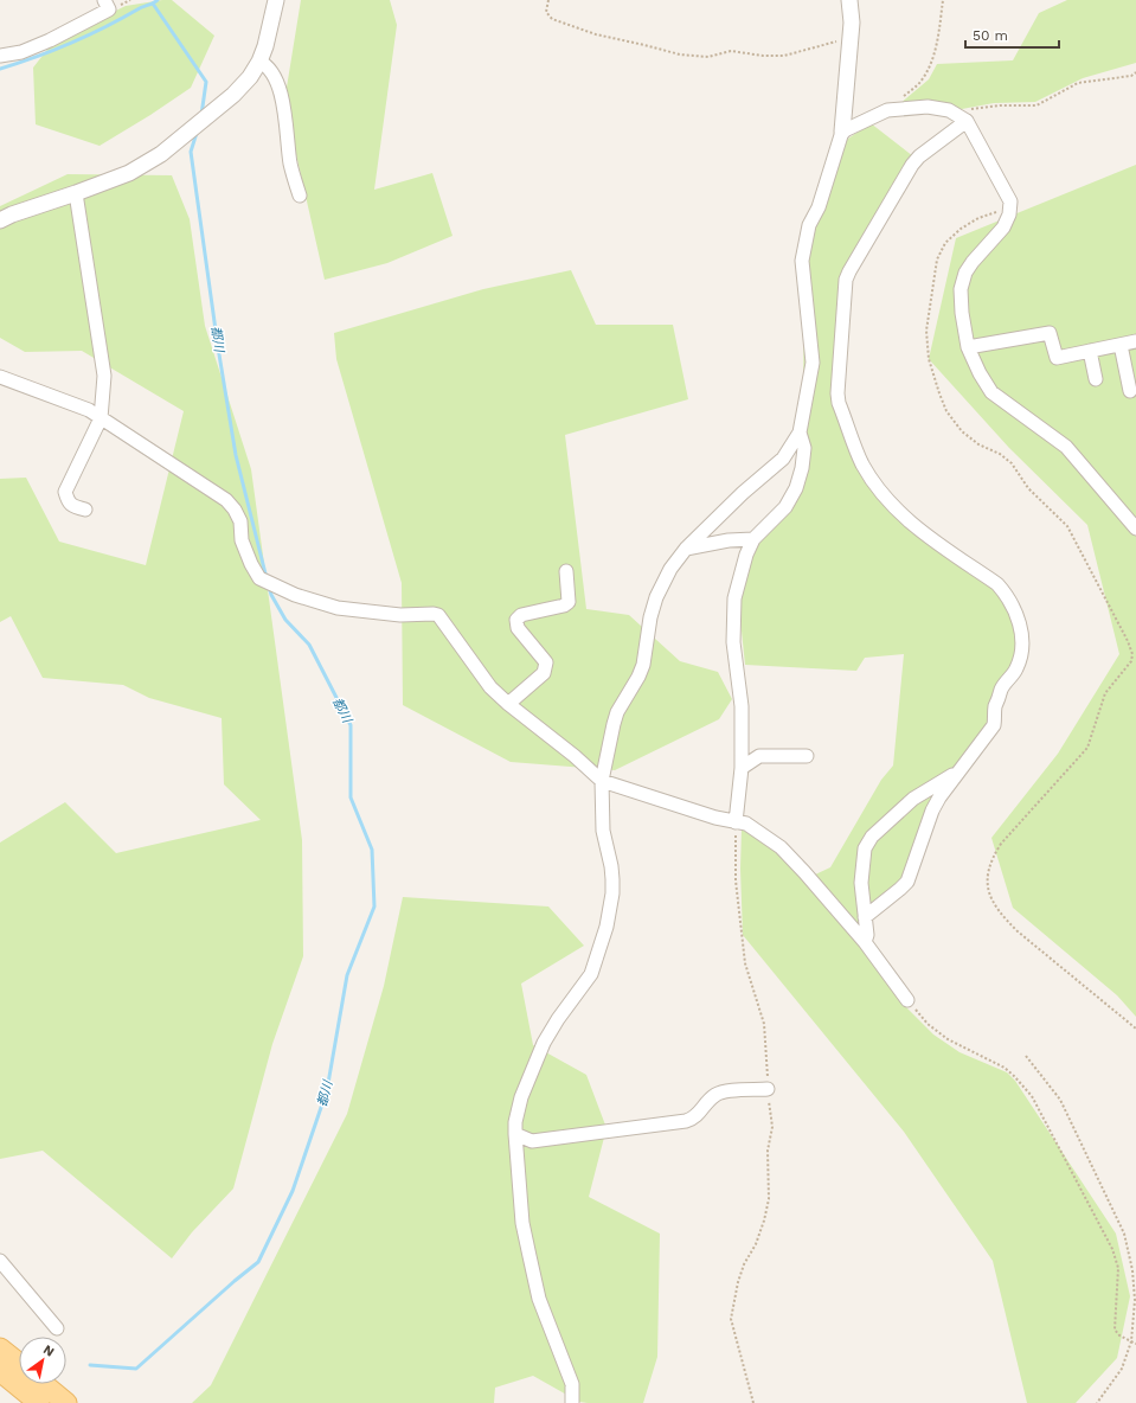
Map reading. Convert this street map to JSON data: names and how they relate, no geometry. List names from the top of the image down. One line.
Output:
{"water":["都川"],"scale_bar":"50 m","north":"top right"}
